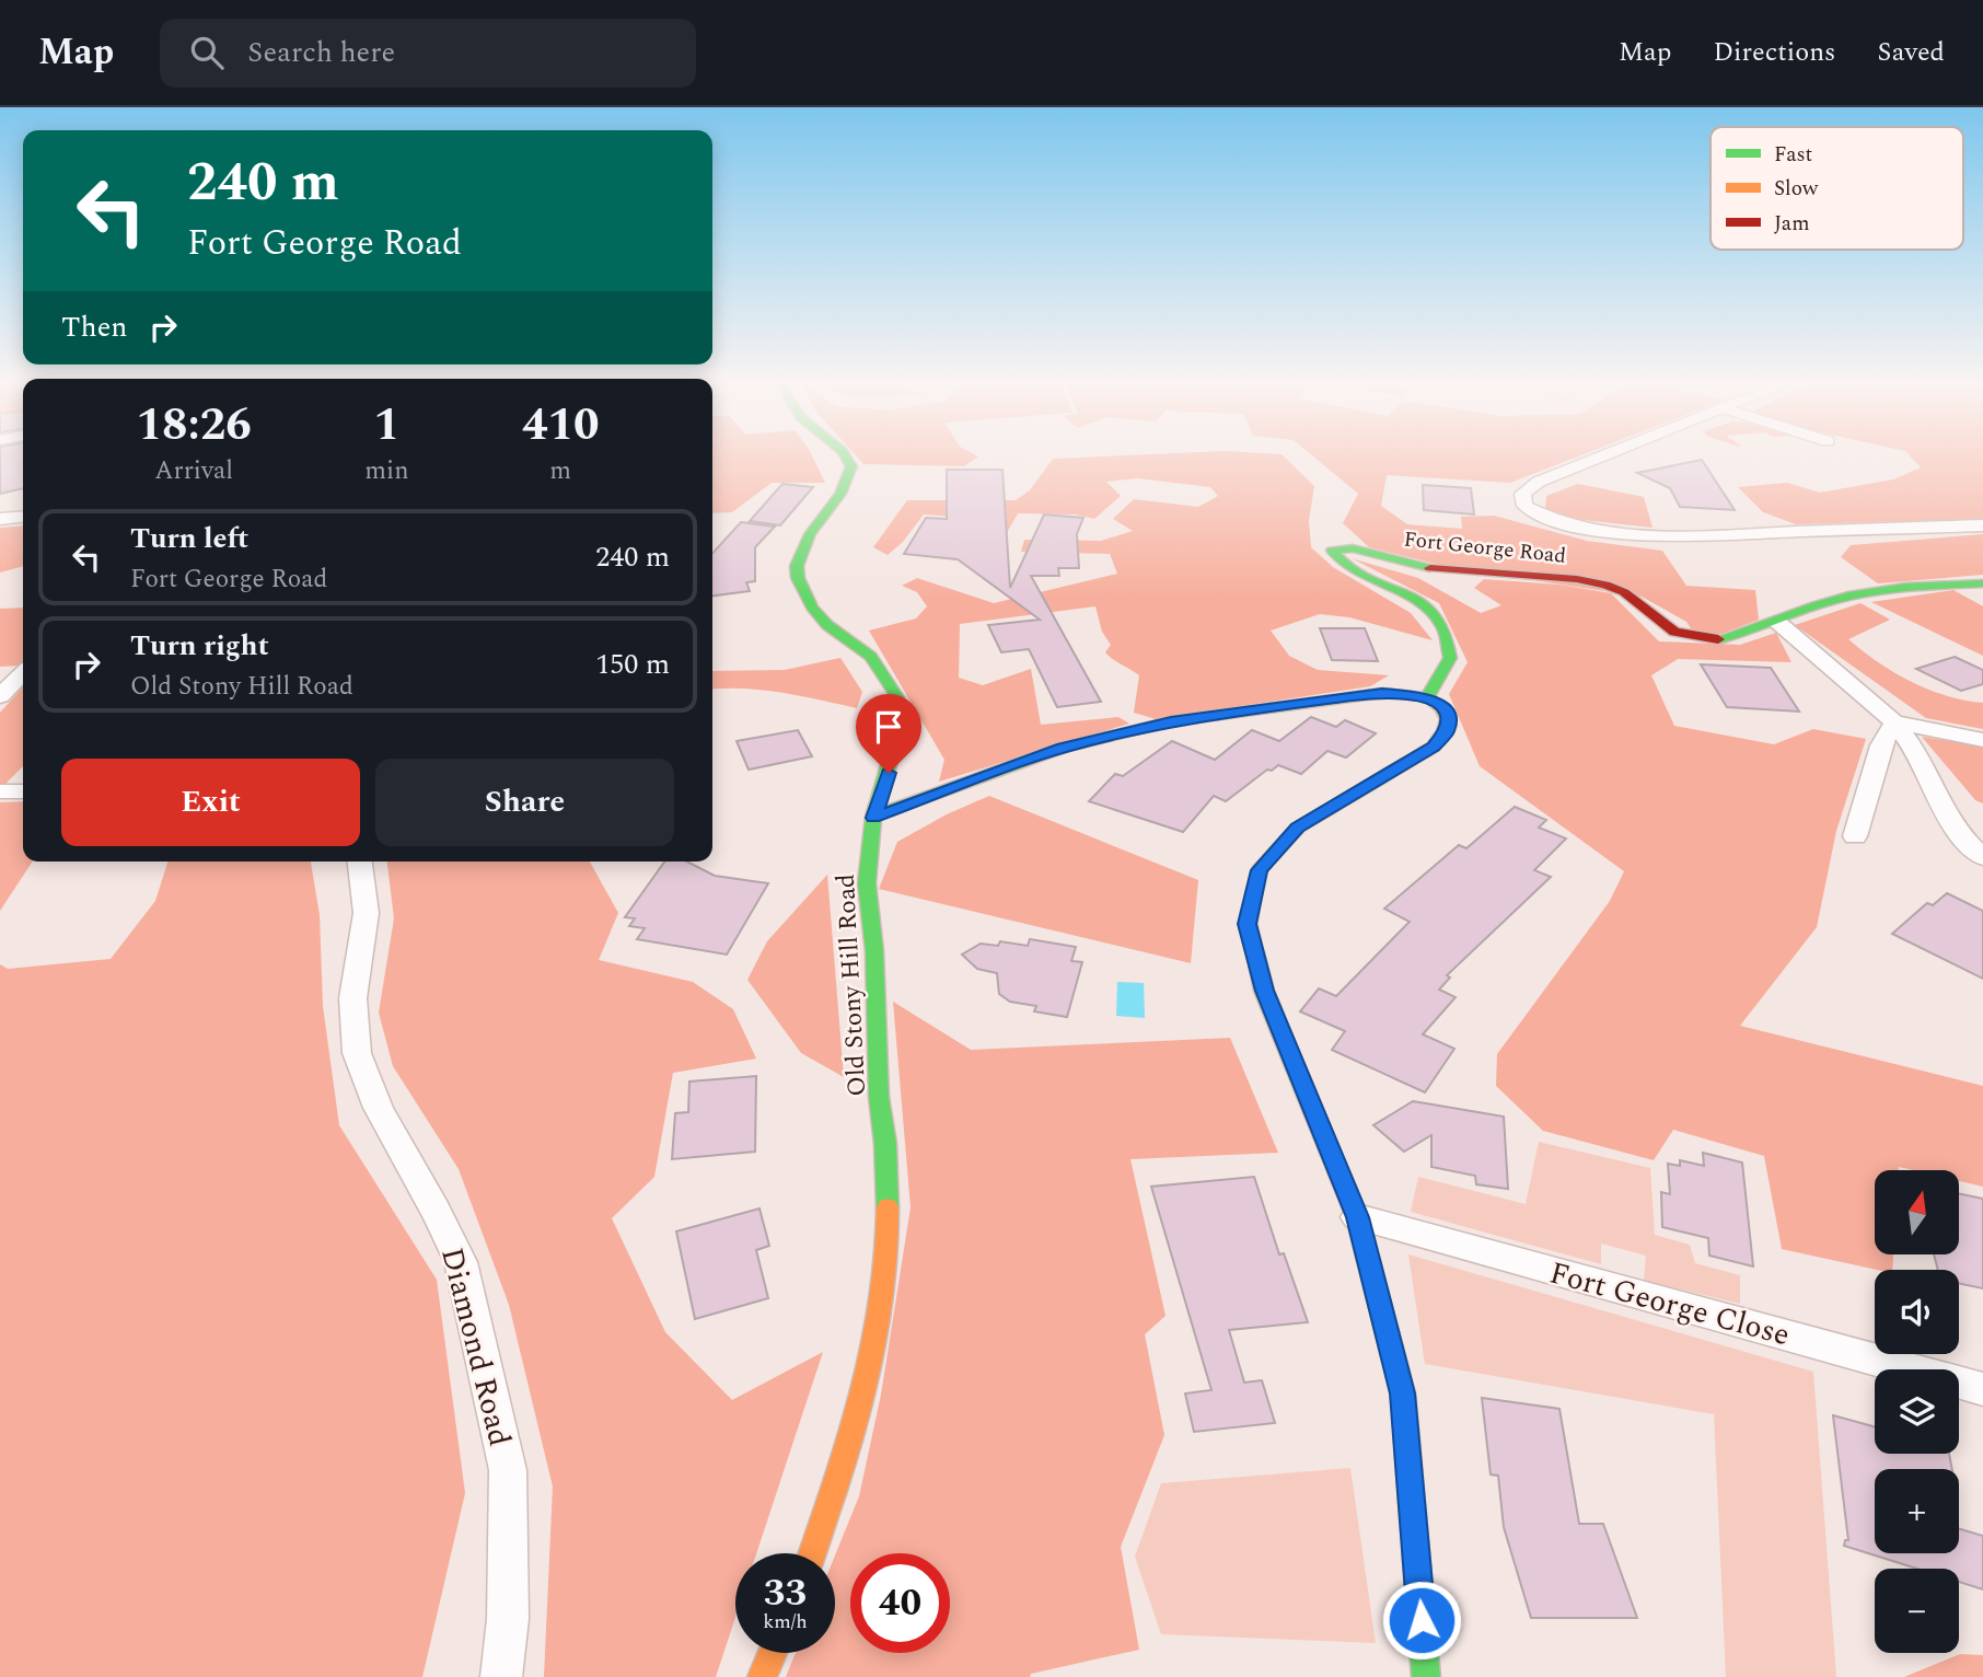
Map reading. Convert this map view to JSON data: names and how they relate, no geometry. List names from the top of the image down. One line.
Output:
{"streets":{"street":["Fort George Road","Old Stony Hill Road","Fort George Close","Diamond Road"]},"legend":["Fast","Slow","Jam"],"north":"top","page":{"header":"Map","search":"Search here","nav":["Map","Directions","Saved"],"turn":["240 m","Fort George Road"],"then":"Then","eta":["18:26","Arrival","1","min","410","m"],"list":[{"name":"Turn left","note":"Fort George Road","value":"240 m"},{"name":"Turn right","note":"Old Stony Hill Road","value":"150 m"}],"buttons":["Exit","Share"],"map_buttons":["+","−"],"speed":"33 km/h","limit":"40"}}
